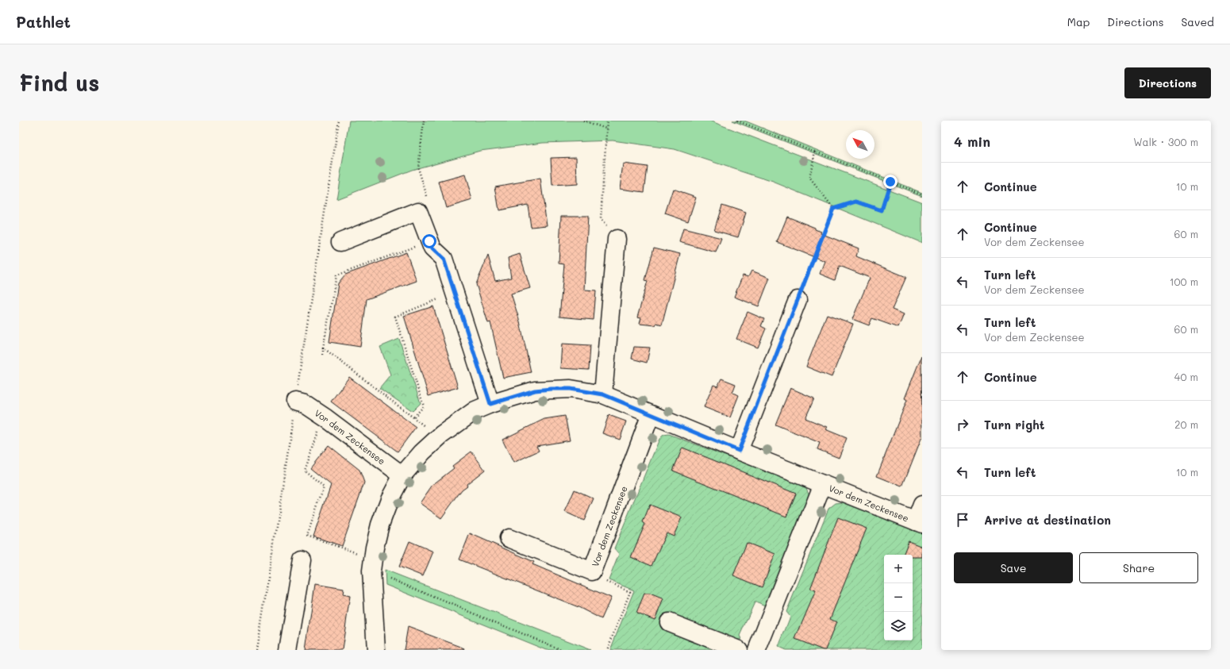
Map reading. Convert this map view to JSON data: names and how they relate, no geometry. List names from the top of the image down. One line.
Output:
{"streets":{"street":["Vor dem Zeckensee"]},"north":"top left","page":{"header":"Pathlet","nav":["Map","Directions","Saved"],"buttons":["Directions",["Save","Share"]],"title":"Find us","heading":["4 min","Walk · 300 m"],"list":[["Continue","10 m"],["Continue","Vor dem Zeckensee","60 m"],["Turn left","Vor dem Zeckensee","100 m"],["Turn left","Vor dem Zeckensee","60 m"],["Continue","40 m"],["Turn right","20 m"],["Turn left","10 m"],"Arrive at destination"],"map_buttons":["+","−"]}}
